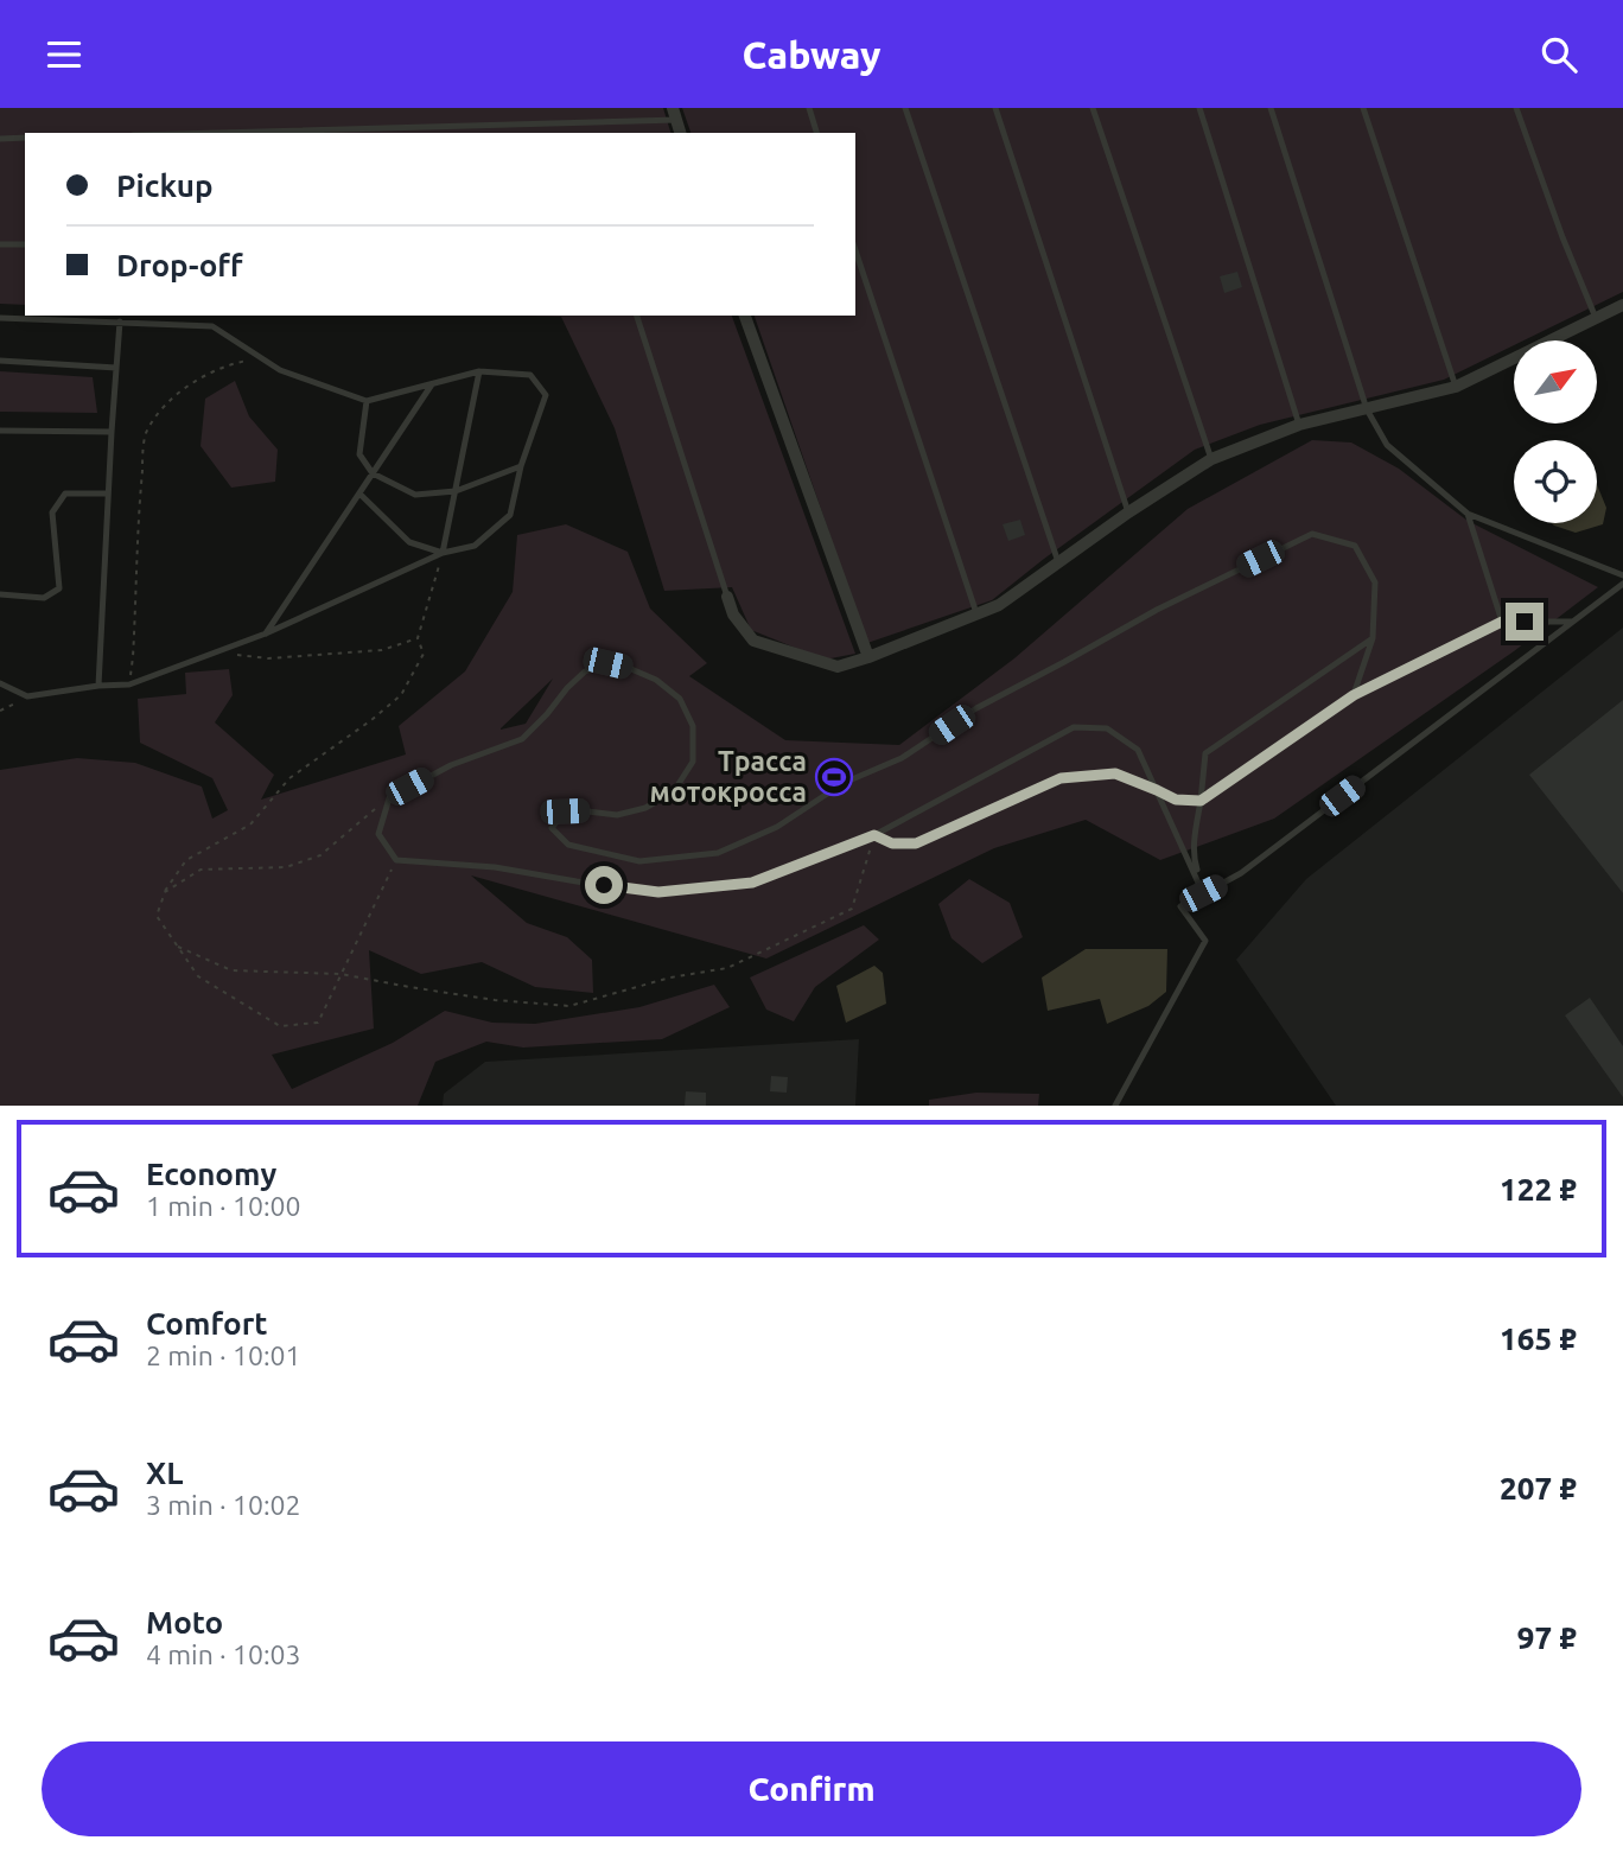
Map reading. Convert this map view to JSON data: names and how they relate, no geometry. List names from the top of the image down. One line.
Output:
{"places":{"sports":["Трасса мотокросса"]},"north":"top right","page":{"header":"Cabway","banner":["Pickup","Drop-off"],"list":[{"name":"Economy","note":"1 min · 10:00","value":"122 ₽"},{"name":"Comfort","note":"2 min · 10:01","value":"165 ₽"},{"name":"XL","note":"3 min · 10:02","value":"207 ₽"},{"name":"Moto","note":"4 min · 10:03","value":"97 ₽"}],"buttons":"Confirm"}}
